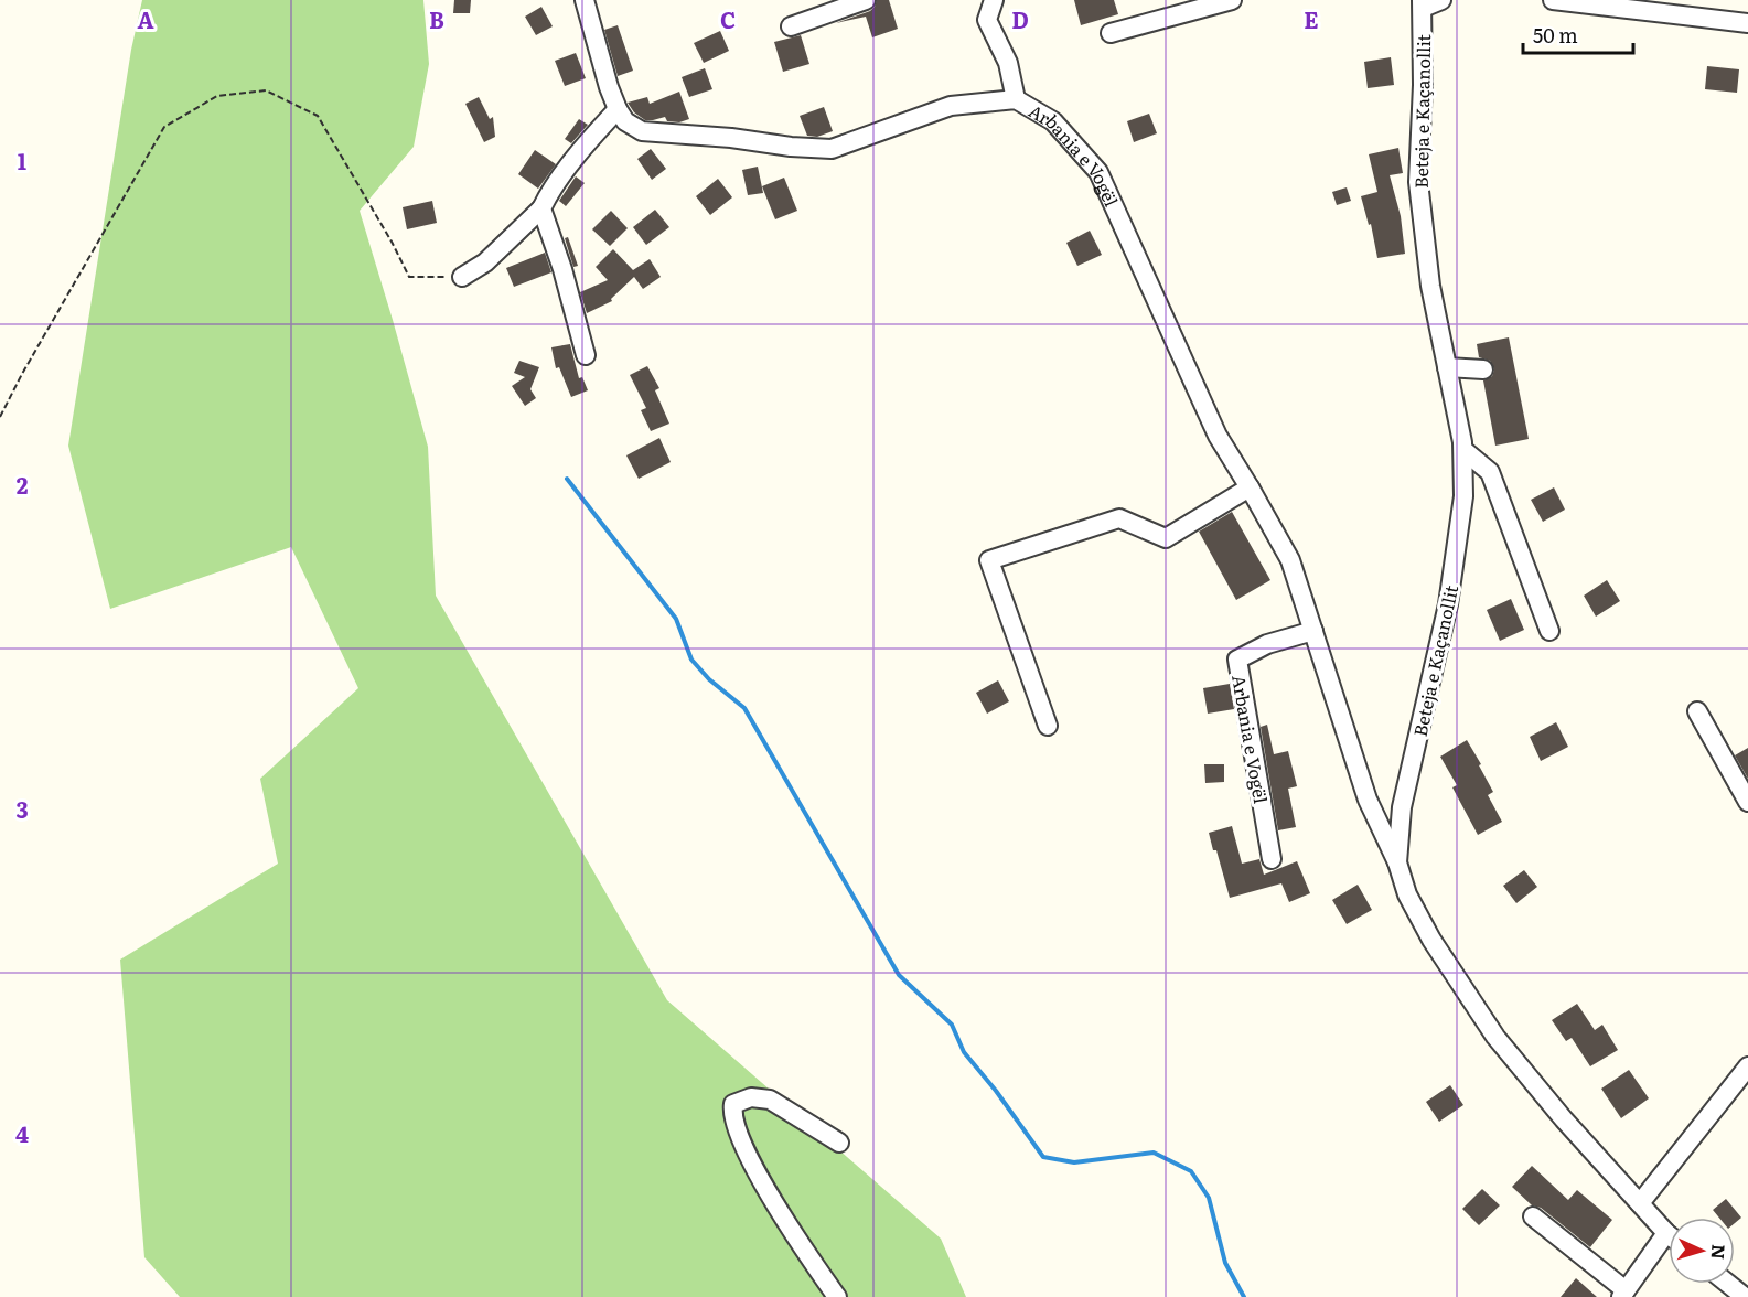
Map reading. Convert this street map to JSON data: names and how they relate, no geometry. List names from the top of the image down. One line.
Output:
{"streets":{"street":["Beteja e Kaçanollit","Arbania e Vogël"]},"crossings":[["Beteja e Kaçanollit","Arbania e Vogël"]],"scale_bar":"50 m","north":"right","grid":{"columns":["A","B","C","D","E"],"rows":["1","2","3","4"]}}
